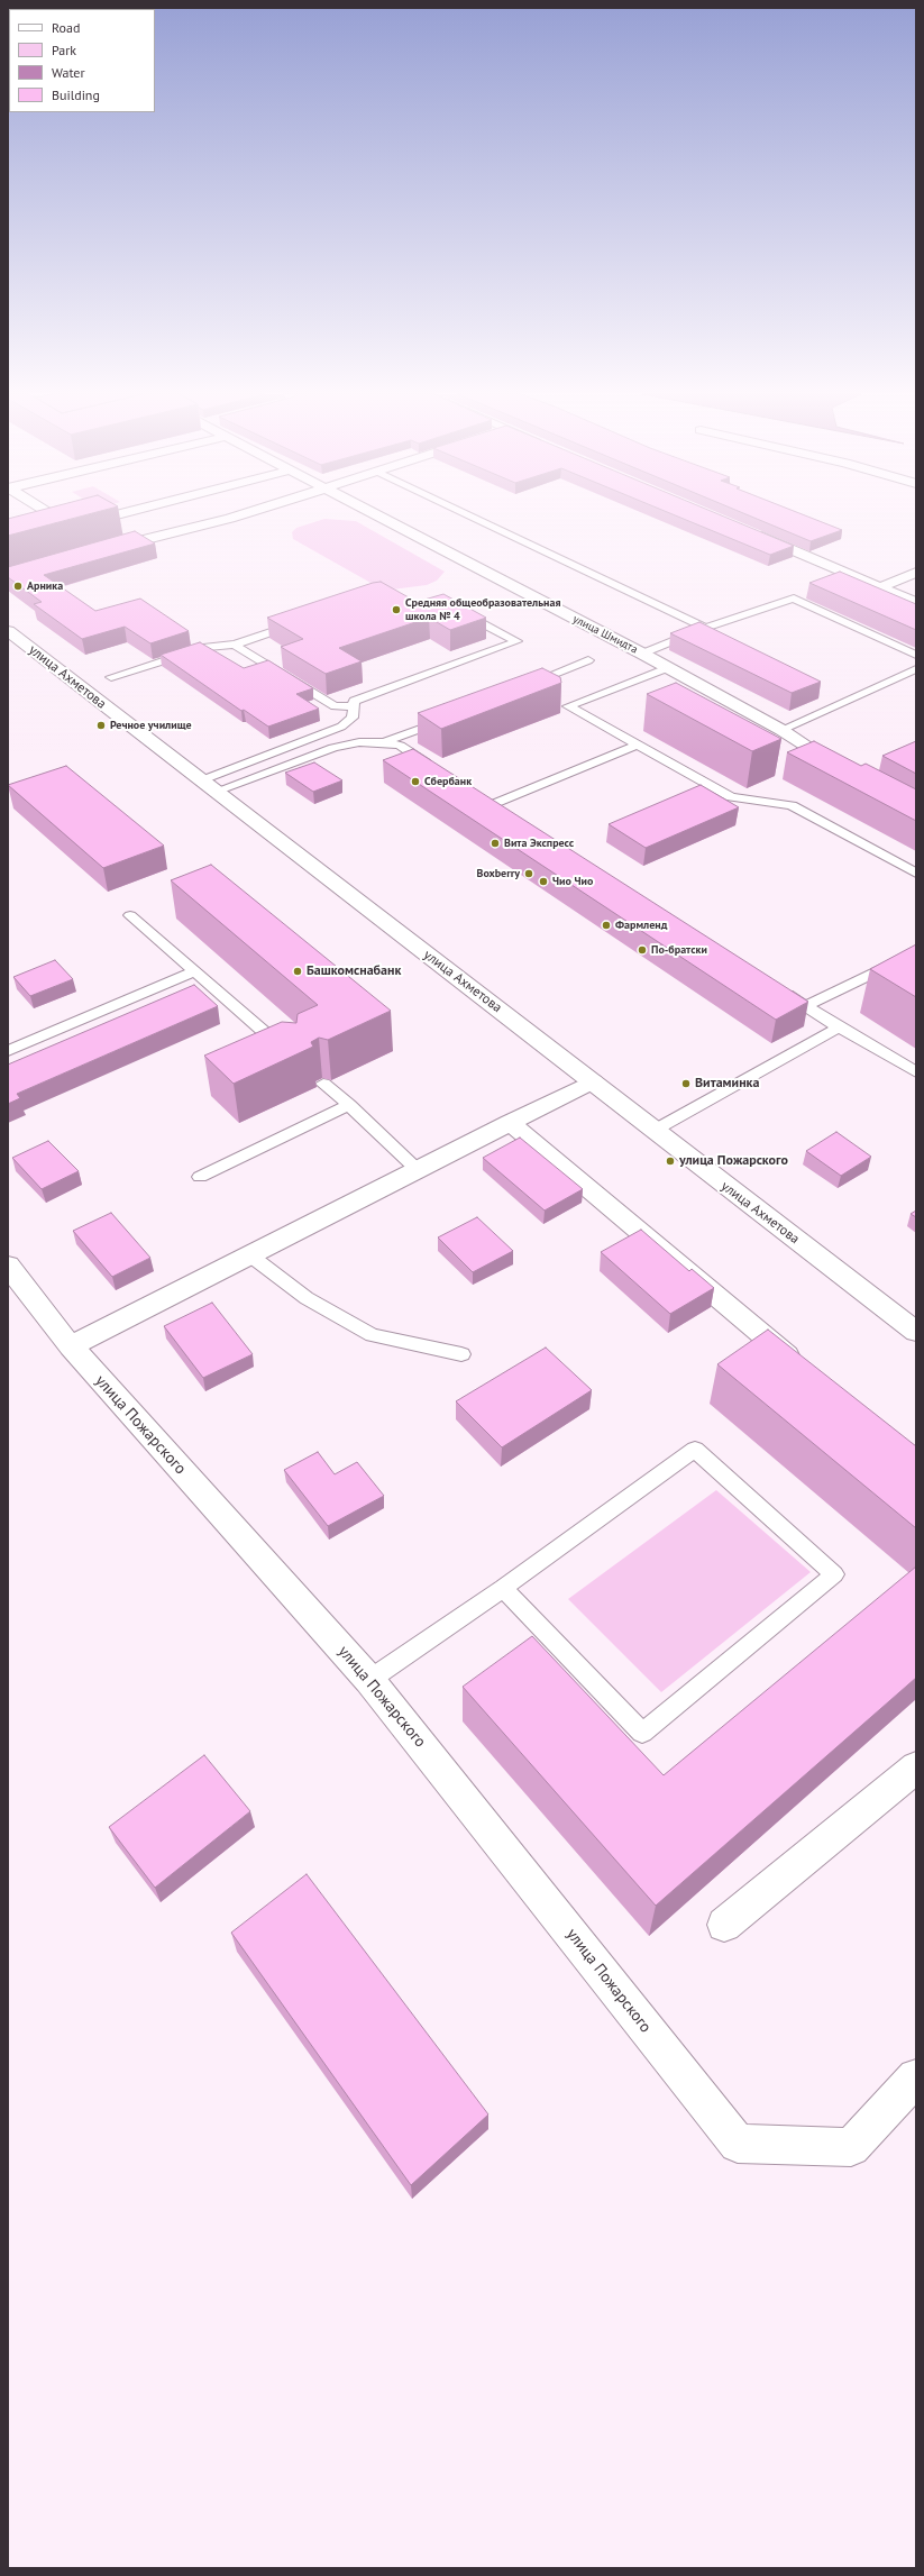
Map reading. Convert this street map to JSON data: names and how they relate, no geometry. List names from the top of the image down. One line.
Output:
{"streets":{"street":["улица Шмидта","улица Ахметова","улица Пожарского"]},"places":["Арника","Средняя общеобразовательная школа № 4","Речное училище","Сбербанк","Вита Экспресс","Boxberry","Чио Чио","Фармленд","По-братски","Башкомснабанк","Витаминка","улица Пожарского"],"legend":["Road","Park","Water","Building"]}
